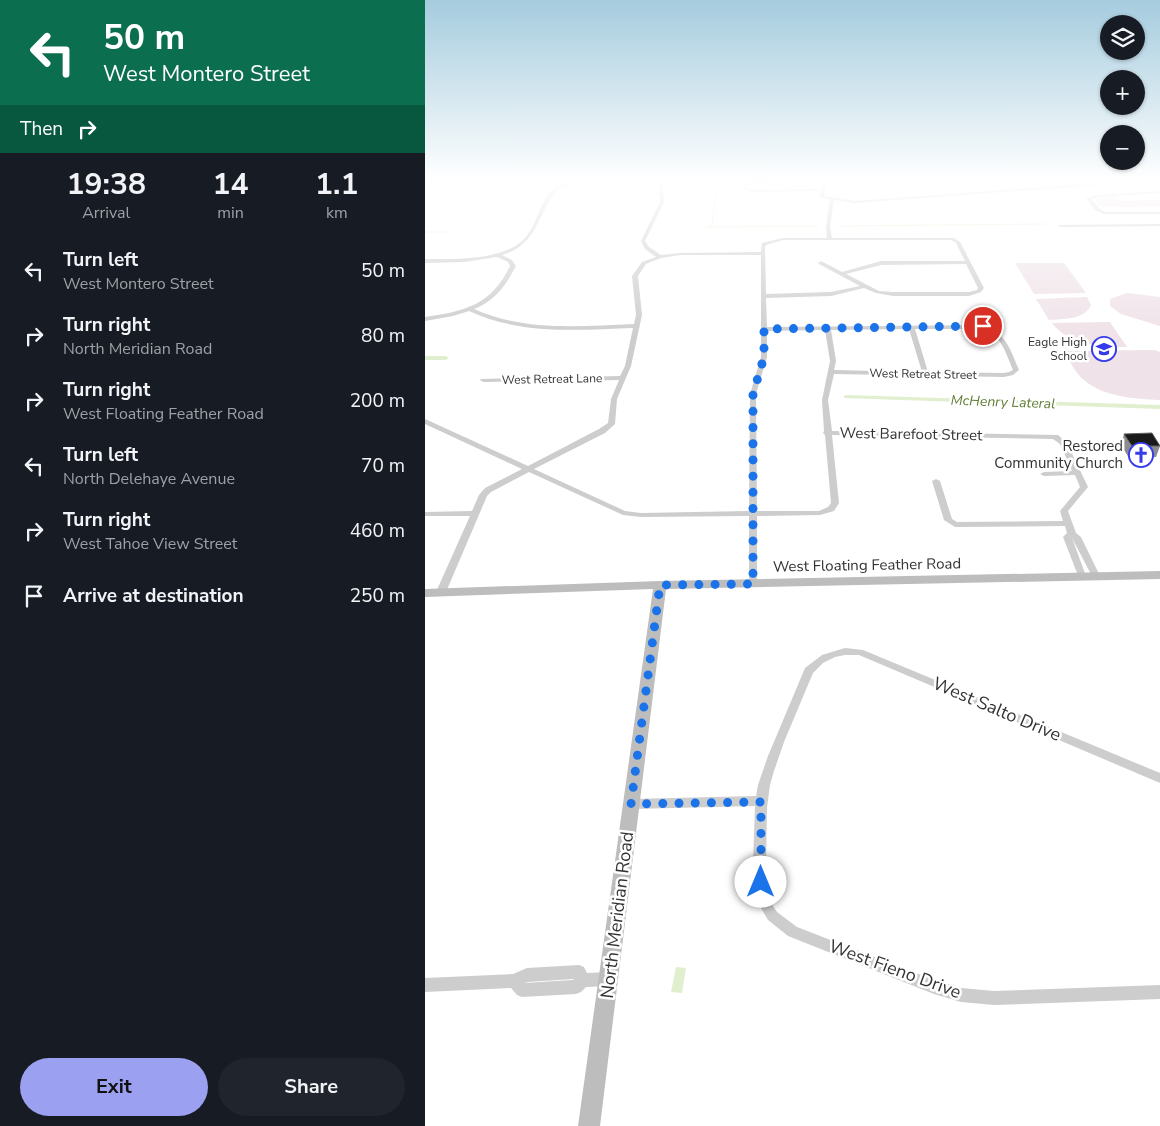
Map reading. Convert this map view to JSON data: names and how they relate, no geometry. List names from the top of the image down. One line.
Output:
{"streets":{"main road":["West Floating Feather Road","North Meridian Road"],"street":["West Retreat Street","West Retreat Lane","West Barefoot Street","West Salto Drive","West Fieno Drive"]},"crossings":[["West Floating Feather Road","North Meridian Road"],["West Salto Drive","West Fieno Drive"]],"water":["McHenry Lateral"],"places":{"school or university":["Eagle High School"],"church":["Restored Community Church"]},"page":{"turn":["50 m","West Montero Street"],"map_buttons":["+","−"],"then":"Then","eta":["19:38","Arrival","14","min","1.1","km"],"list":[{"name":"Turn left","note":"West Montero Street","value":"50 m"},{"name":"Turn right","note":"North Meridian Road","value":"80 m"},{"name":"Turn right","note":"West Floating Feather Road","value":"200 m"},{"name":"Turn left","note":"North Delehaye Avenue","value":"70 m"},{"name":"Turn right","note":"West Tahoe View Street","value":"460 m"},{"name":"Arrive at destination","value":"250 m"}],"buttons":["Exit","Share"]}}
